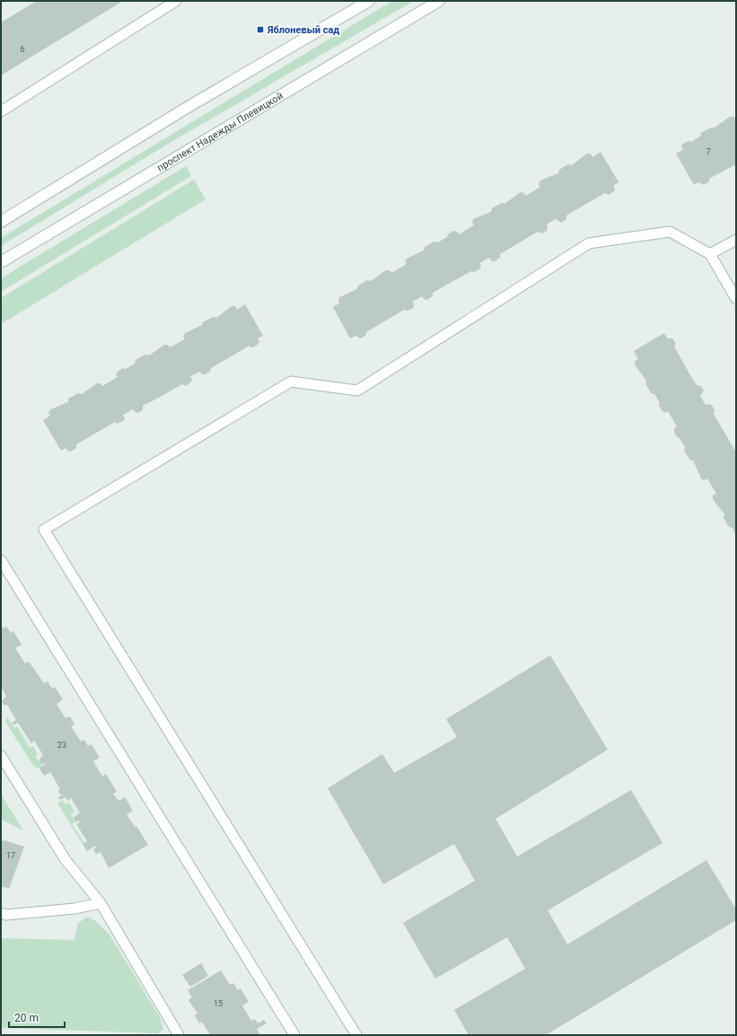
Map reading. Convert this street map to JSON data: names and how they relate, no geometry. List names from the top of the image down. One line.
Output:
{"streets":{"main road":["проспект Надежды Плевицкой"]},"places":{"transit":["Яблоневый сад"]},"house_numbers":["6","7","23","17","15"],"scale_bar":"20 m"}
